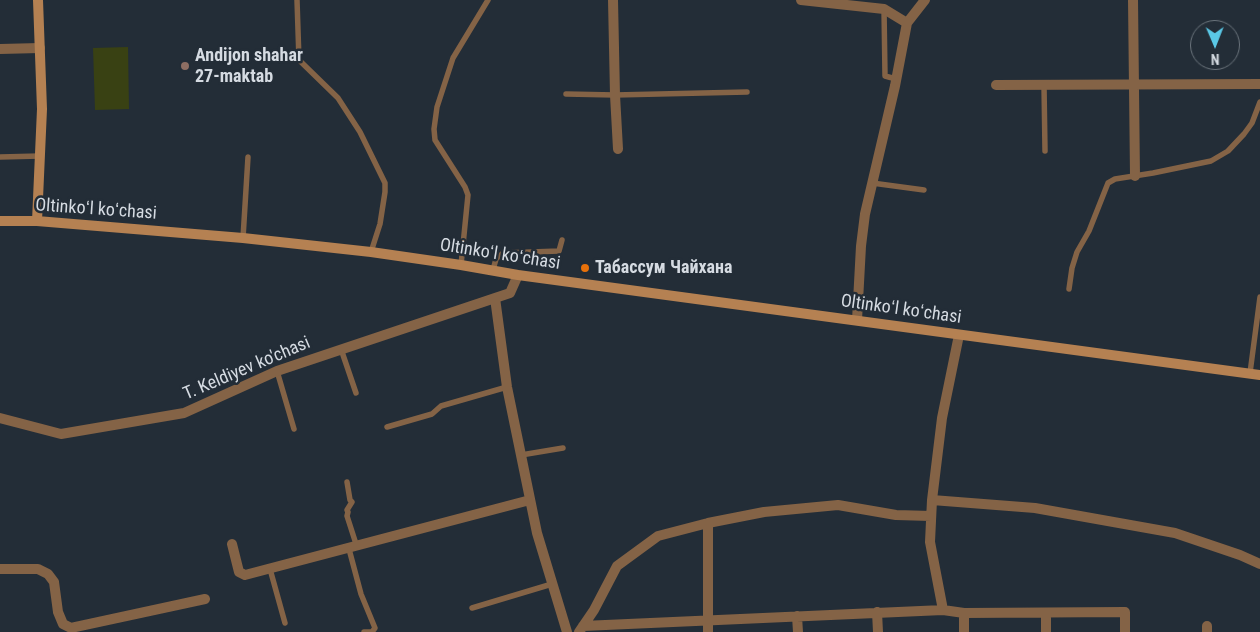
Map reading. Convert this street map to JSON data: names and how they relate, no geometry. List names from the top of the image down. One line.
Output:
{"streets":{"main road":["Oltinkoʻl koʻchasi"],"street":["T. Keldiyev ko'chasi"]},"crossings":[["Oltinkoʻl koʻchasi","T. Keldiyev ko'chasi"]],"places":["Andijon shahar 27-maktab","Табассум Чайхана"],"north":"bottom"}
